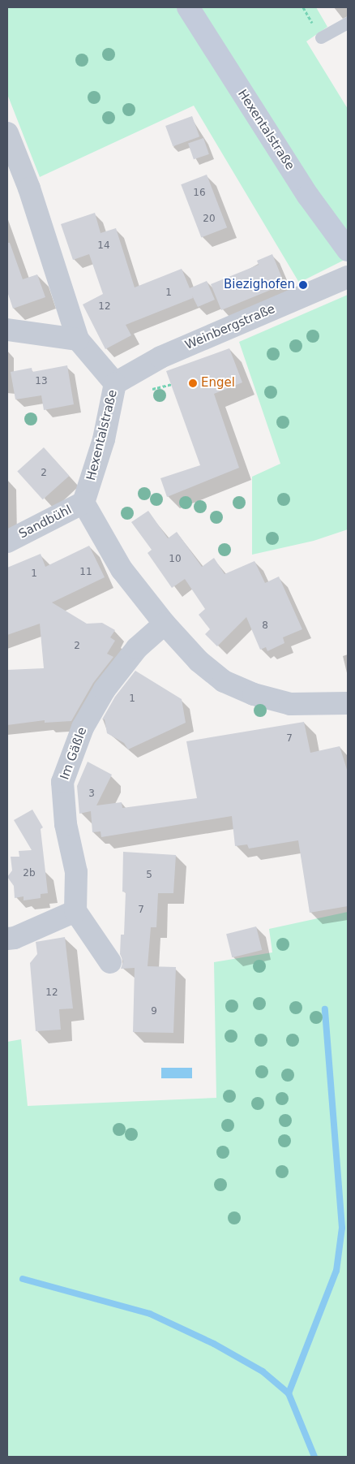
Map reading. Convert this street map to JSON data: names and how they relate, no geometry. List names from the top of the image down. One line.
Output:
{"streets":{"main road":["Hexentalstraße"],"street":["Weinbergstraße","Sandbühl","Im Gäßle"]},"crossings":[["Hexentalstraße","Weinbergstraße"],["Hexentalstraße","Sandbühl"]],"places":["Biezighofen","Engel"],"house_numbers":["16","20","14","1","12","13","2","10","11","1","8","2","1","7","3","2b","5","7","12","9"]}
